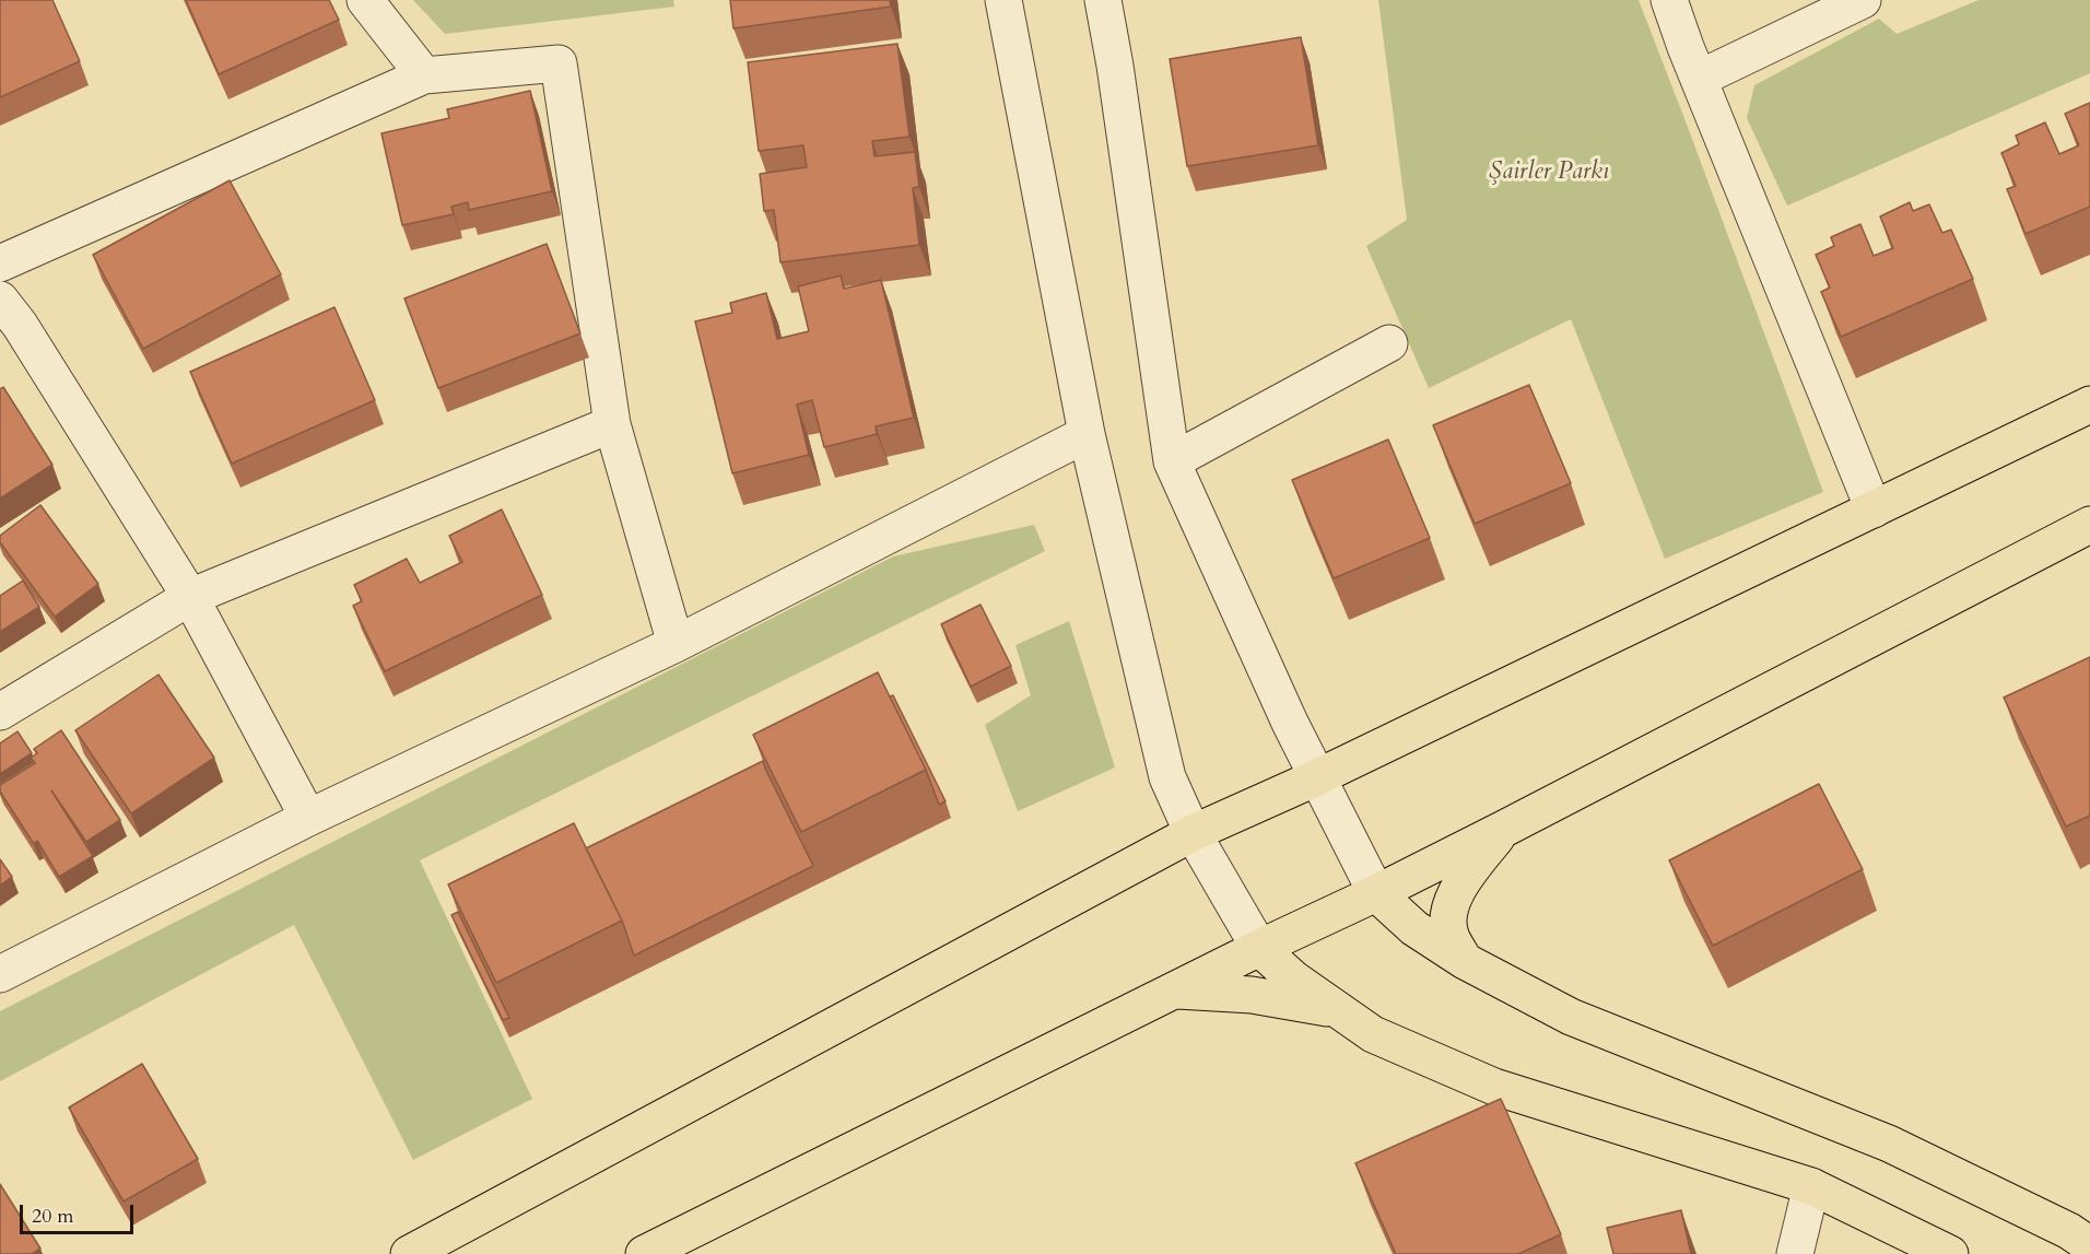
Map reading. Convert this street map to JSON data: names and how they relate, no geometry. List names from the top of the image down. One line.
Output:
{"parks":["Şairler Parkı"],"scale_bar":"20 m"}
